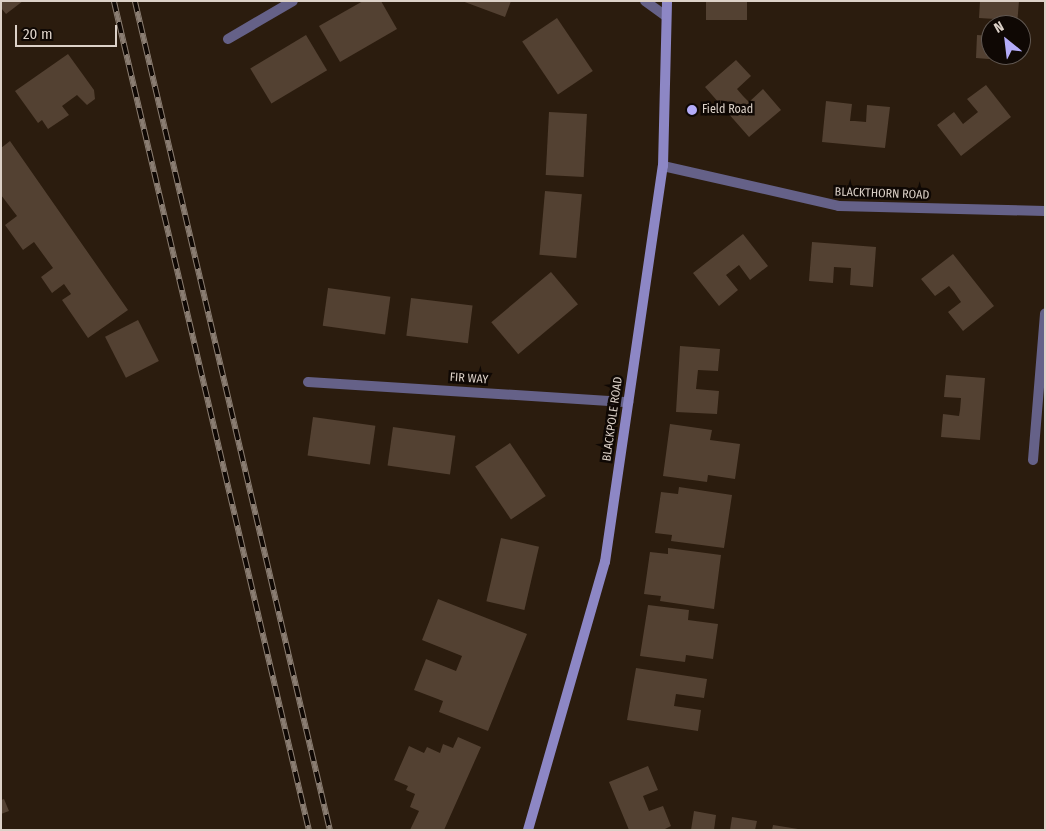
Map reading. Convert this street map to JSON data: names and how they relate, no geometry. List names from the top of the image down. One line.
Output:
{"streets":{"main road":["BLACKPOLE ROAD"],"street":["BLACKTHORN ROAD","FIR WAY"]},"crossings":[["BLACKTHORN ROAD","BLACKPOLE ROAD"],["FIR WAY","BLACKPOLE ROAD"]],"places":["Field Road"],"scale_bar":"20 m","north":"top left"}
